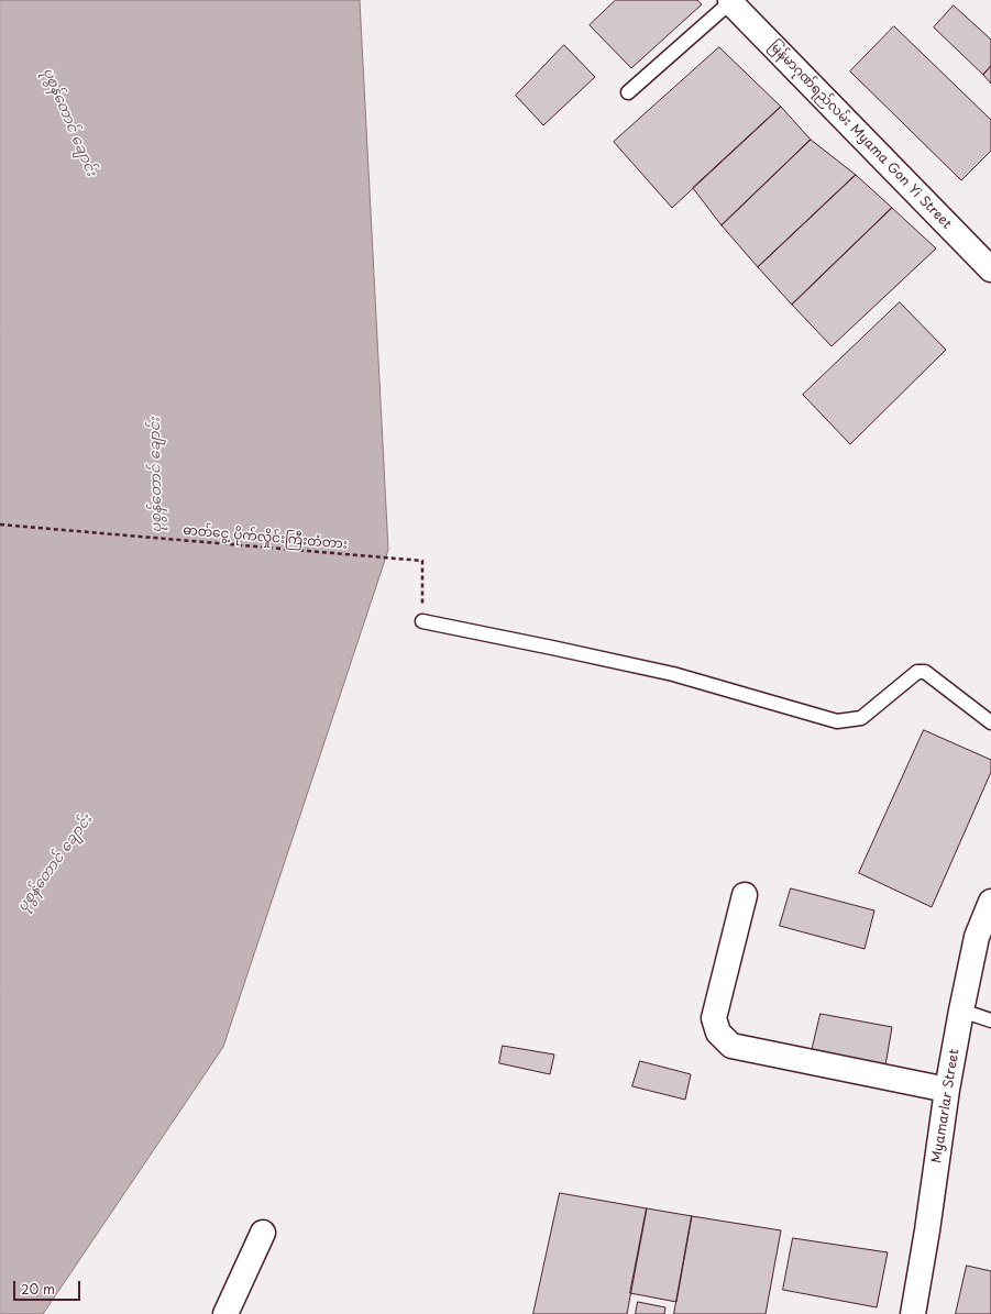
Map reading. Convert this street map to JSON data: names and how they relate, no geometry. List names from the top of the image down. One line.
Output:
{"streets":{"street":["မြန်မာဂုဏ်ရည်လမ်း Myama Gon Yi Street","Myamarlar Street"],"path":["ဓာတ်ငွေ့ ပိုက်လှိုင်းကြီးတံတား"]},"water":["ပုစွန်တောင် ချောင်း"],"scale_bar":"20 m"}
